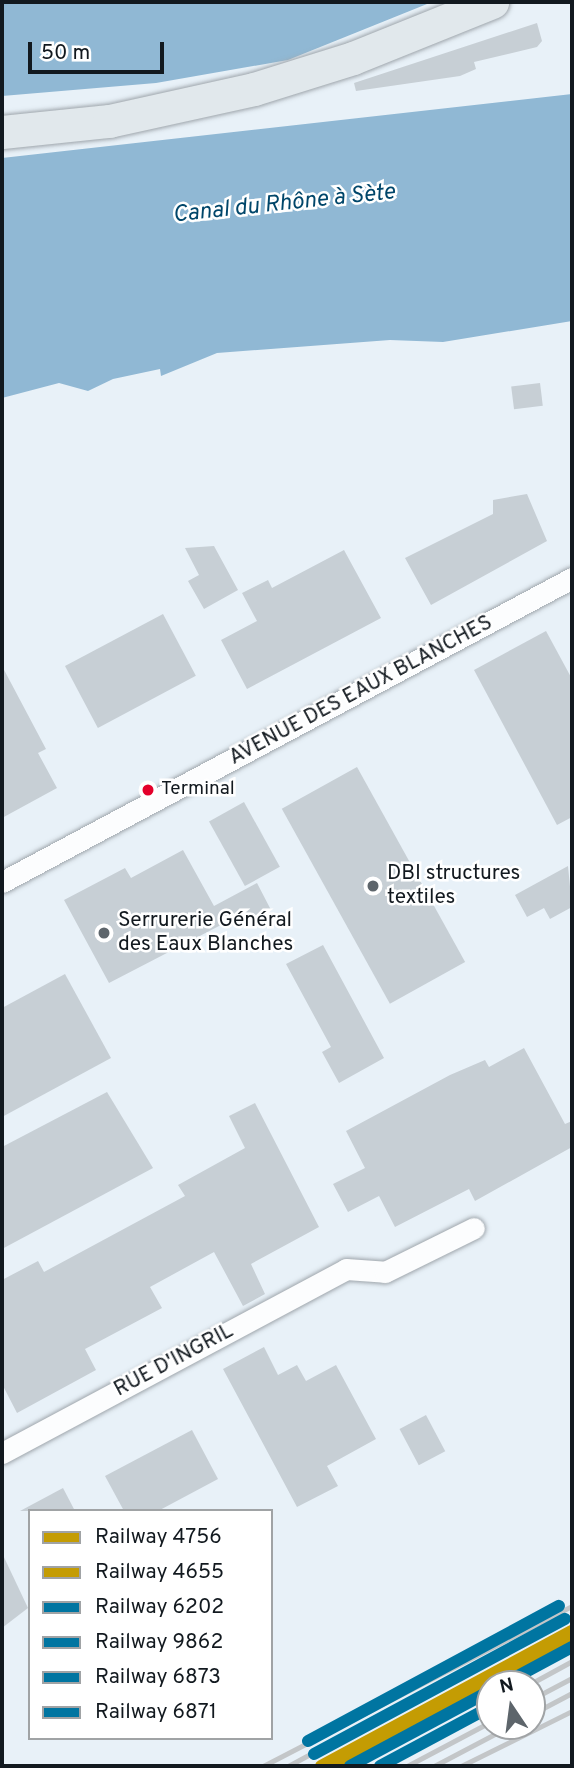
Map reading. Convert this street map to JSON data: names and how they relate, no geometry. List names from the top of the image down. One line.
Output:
{"streets":{"street":["AVENUE DES EAUX BLANCHES","RUE D'INGRIL"]},"water":["Canal du Rhône à Sète"],"places":["Terminal","DBI structures textiles","Serrurerie Général des Eaux Blanches"],"lines":["rail line 6871","rail line 9862","rail line 4655","rail line 4756","rail line 6202","rail line 6873"],"legend":["Railway 4756","Railway 4655","Railway 6202","Railway 9862","Railway 6873","Railway 6871"],"scale_bar":"50 m","north":"top"}
